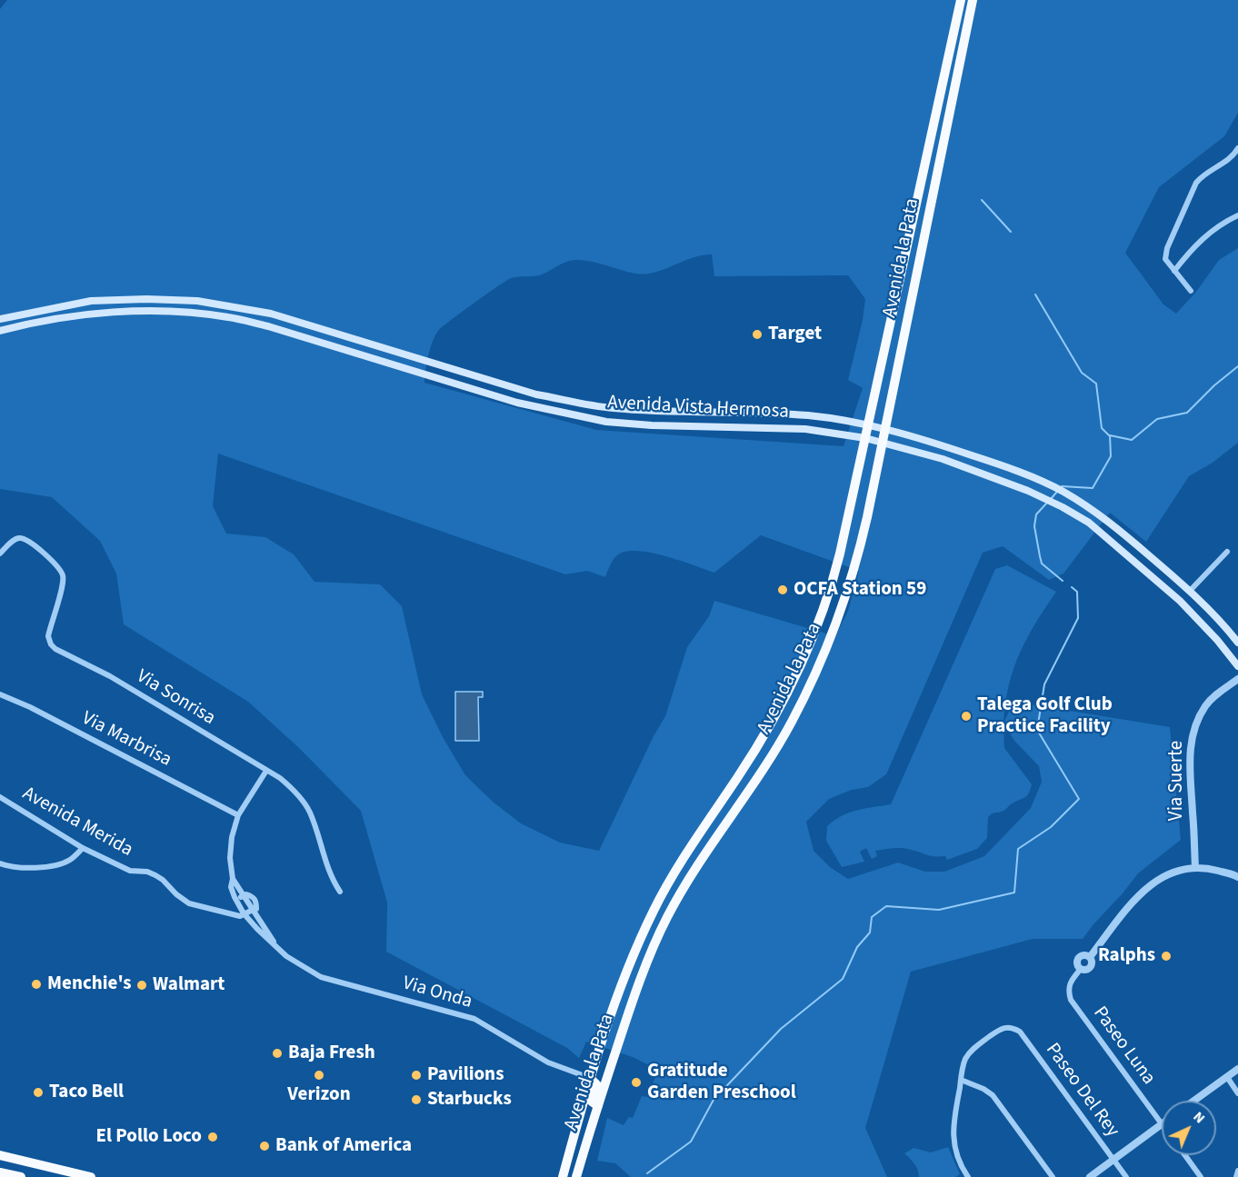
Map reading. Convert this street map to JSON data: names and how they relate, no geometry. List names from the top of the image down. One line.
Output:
{"streets":{"highway":["Avenida la Pata"],"main road":["Avenida Vista Hermosa"],"street":["Via Sonrisa","Via Marbrisa","Via Suerte","Avenida Merida","Via Onda","Paseo Luna","Paseo Del Rey"]},"crossings":[["Avenida la Pata","Avenida Vista Hermosa"],["Avenida la Pata","Via Onda"],["Via Sonrisa","Via Onda"],["Via Marbrisa","Via Onda"],["Avenida Merida","Via Onda"]],"places":["Target","OCFA Station 59","Talega Golf Club Practice Facility","Ralphs","Menchie's","Walmart","Baja Fresh","Verizon","Pavilions","Gratitude Garden Preschool","Taco Bell","Starbucks","El Pollo Loco","Bank of America"],"north":"top right"}
